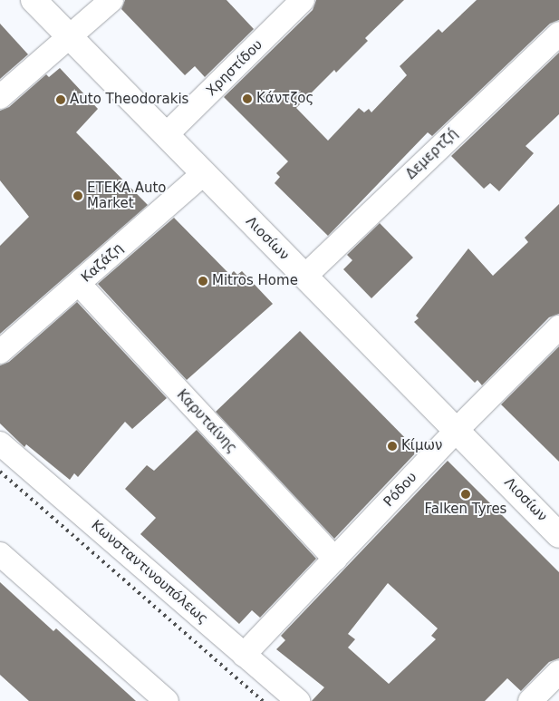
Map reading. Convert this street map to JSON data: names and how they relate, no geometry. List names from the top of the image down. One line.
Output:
{"streets":{"main road":["Λιοσίων"],"street":["Χρηστίδου","Δεμερτζή","Καζάζη","Καρυταίνης","Ρόδου","Κωνσταντινουπόλεως"]},"crossings":[["Χρηστίδου","Λιοσίων"],["Δεμερτζή","Λιοσίων"],["Λιοσίων","Καζάζη"],["Λιοσίων","Ρόδου"],["Καζάζη","Καρυταίνης"],["Καρυταίνης","Ρόδου"],["Ρόδου","Κωνσταντινουπόλεως"]],"places":["Κάντζος","Auto Theodorakis","ETEKA Auto Market","Mitros Home","Κίμων","Falken Tyres"]}
